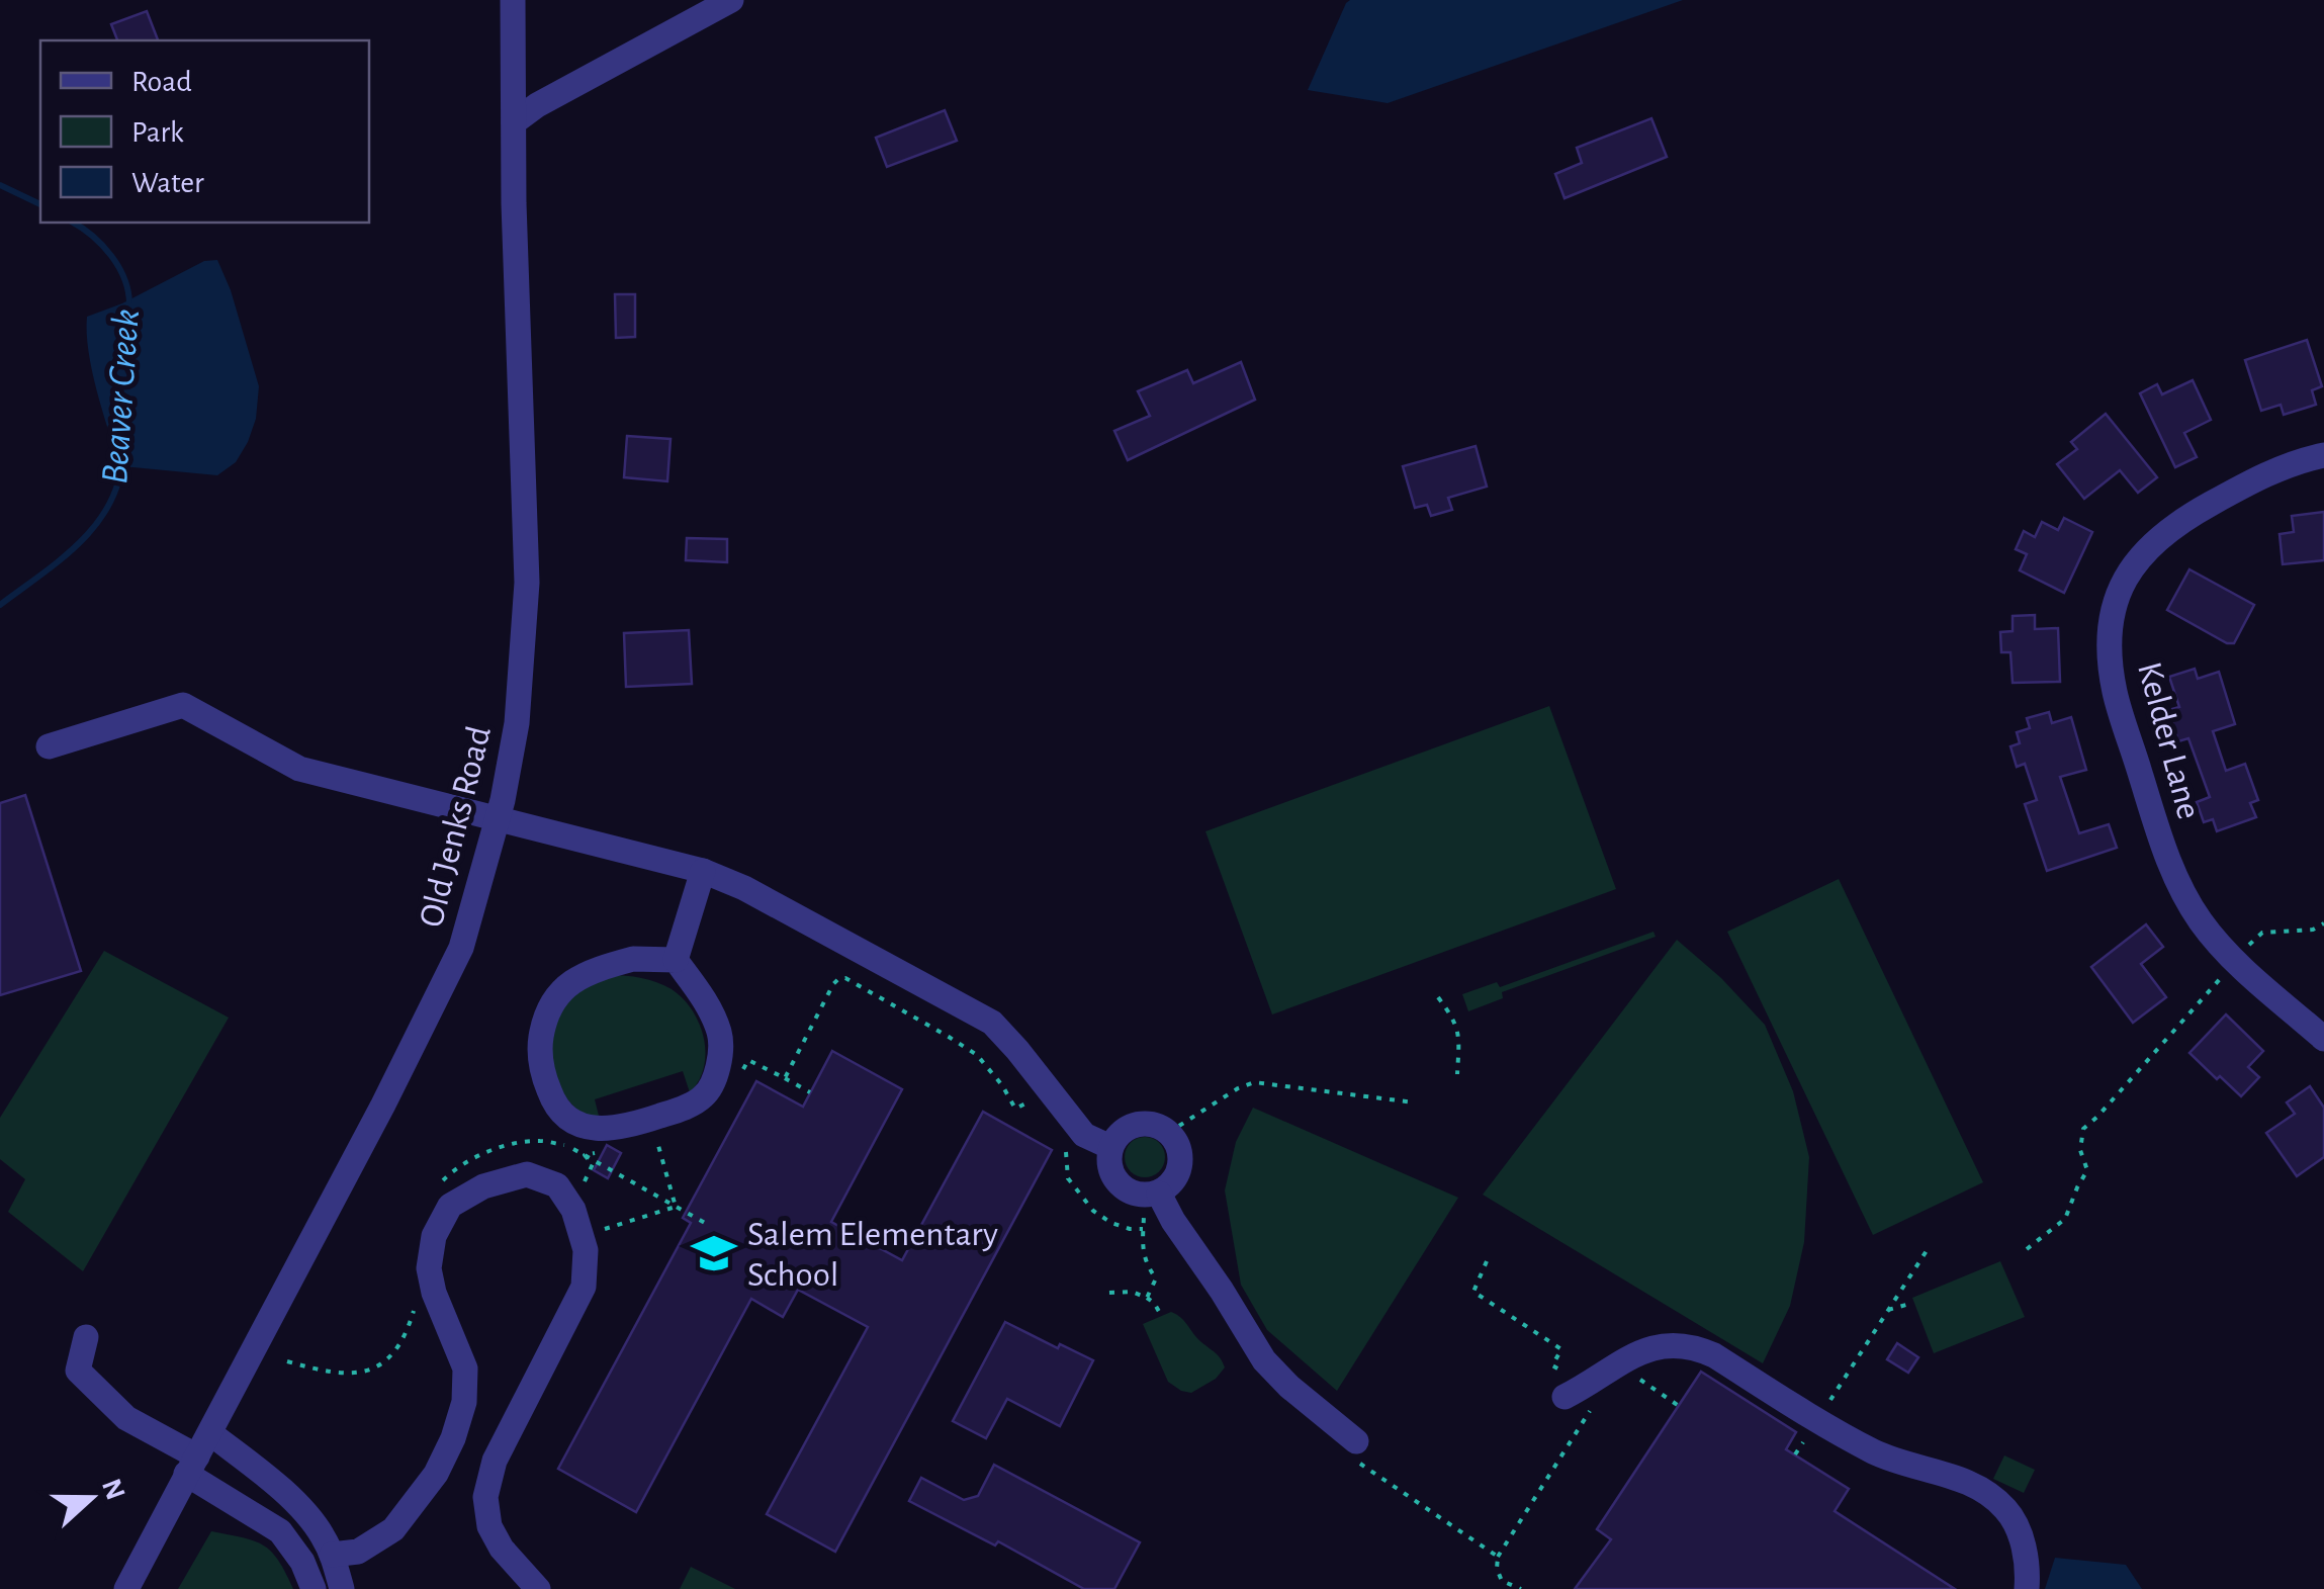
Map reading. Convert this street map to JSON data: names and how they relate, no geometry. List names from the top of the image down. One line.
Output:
{"streets":{"street":["Kelder Lane","Old Jenks Road"]},"water":["Beaver Creek"],"places":{"school or university":["Salem Elementary School"]},"legend":["Road","Park","Water"],"north":"right"}
